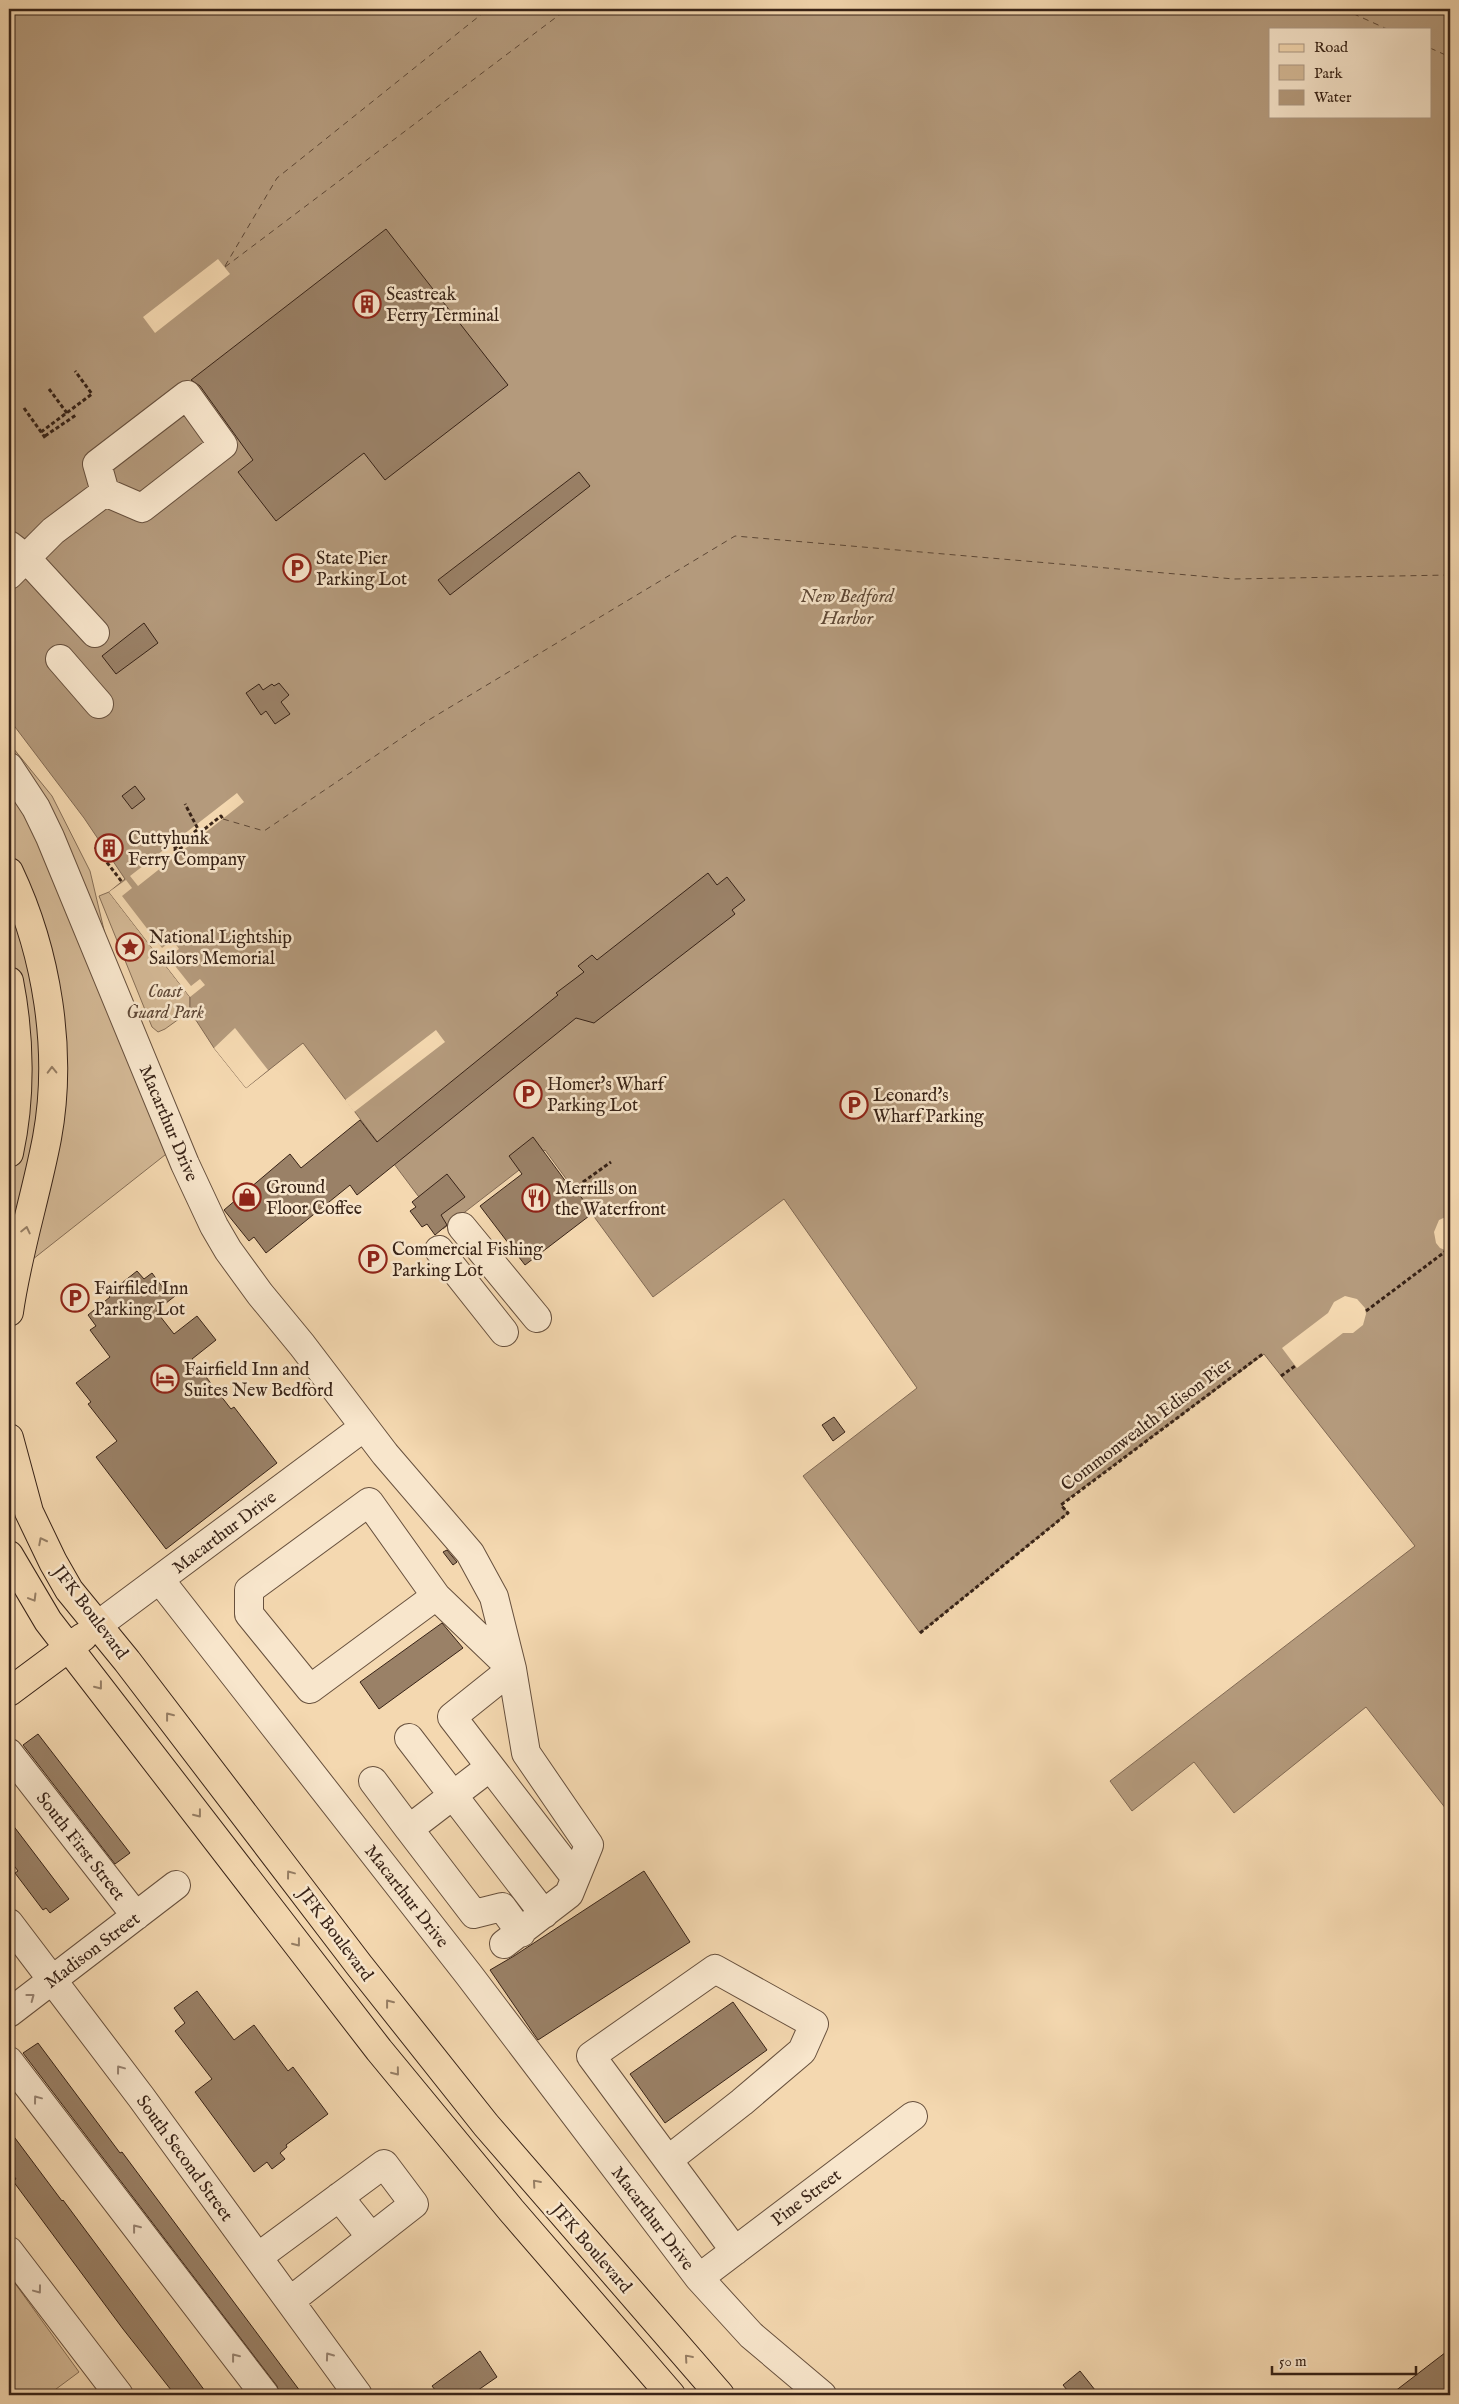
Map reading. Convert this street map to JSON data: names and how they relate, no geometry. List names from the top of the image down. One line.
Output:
{"streets":{"main road":["JFK Boulevard"],"street":["Macarthur Drive","South First Street","Madison Street","South Second Street","Pine Street"],"path":["Commonwealth Edison Pier"]},"crossings":[["Macarthur Drive","Pine Street"],["South First Street","Madison Street"],["Madison Street","South Second Street"]],"water":["New Bedford Harbor"],"parks":["Coast Guard Park"],"places":{"building":["Seastreak Ferry Terminal","Cuttyhunk Ferry Company"],"parking":["State Pier Parking Lot","Homer's Wharf Parking Lot","Leonard's Wharf Parking","Commercial Fishing Parking Lot","Fairfiled Inn Parking Lot"],"place":["National Lightship Sailors Memorial"],"shop":["Ground Floor Coffee"],"restaurant":["Merrills on the Waterfront"],"hotel":["Fairfield Inn and Suites New Bedford"]},"legend":["Road","Park","Water"],"scale_bar":"50 m"}
